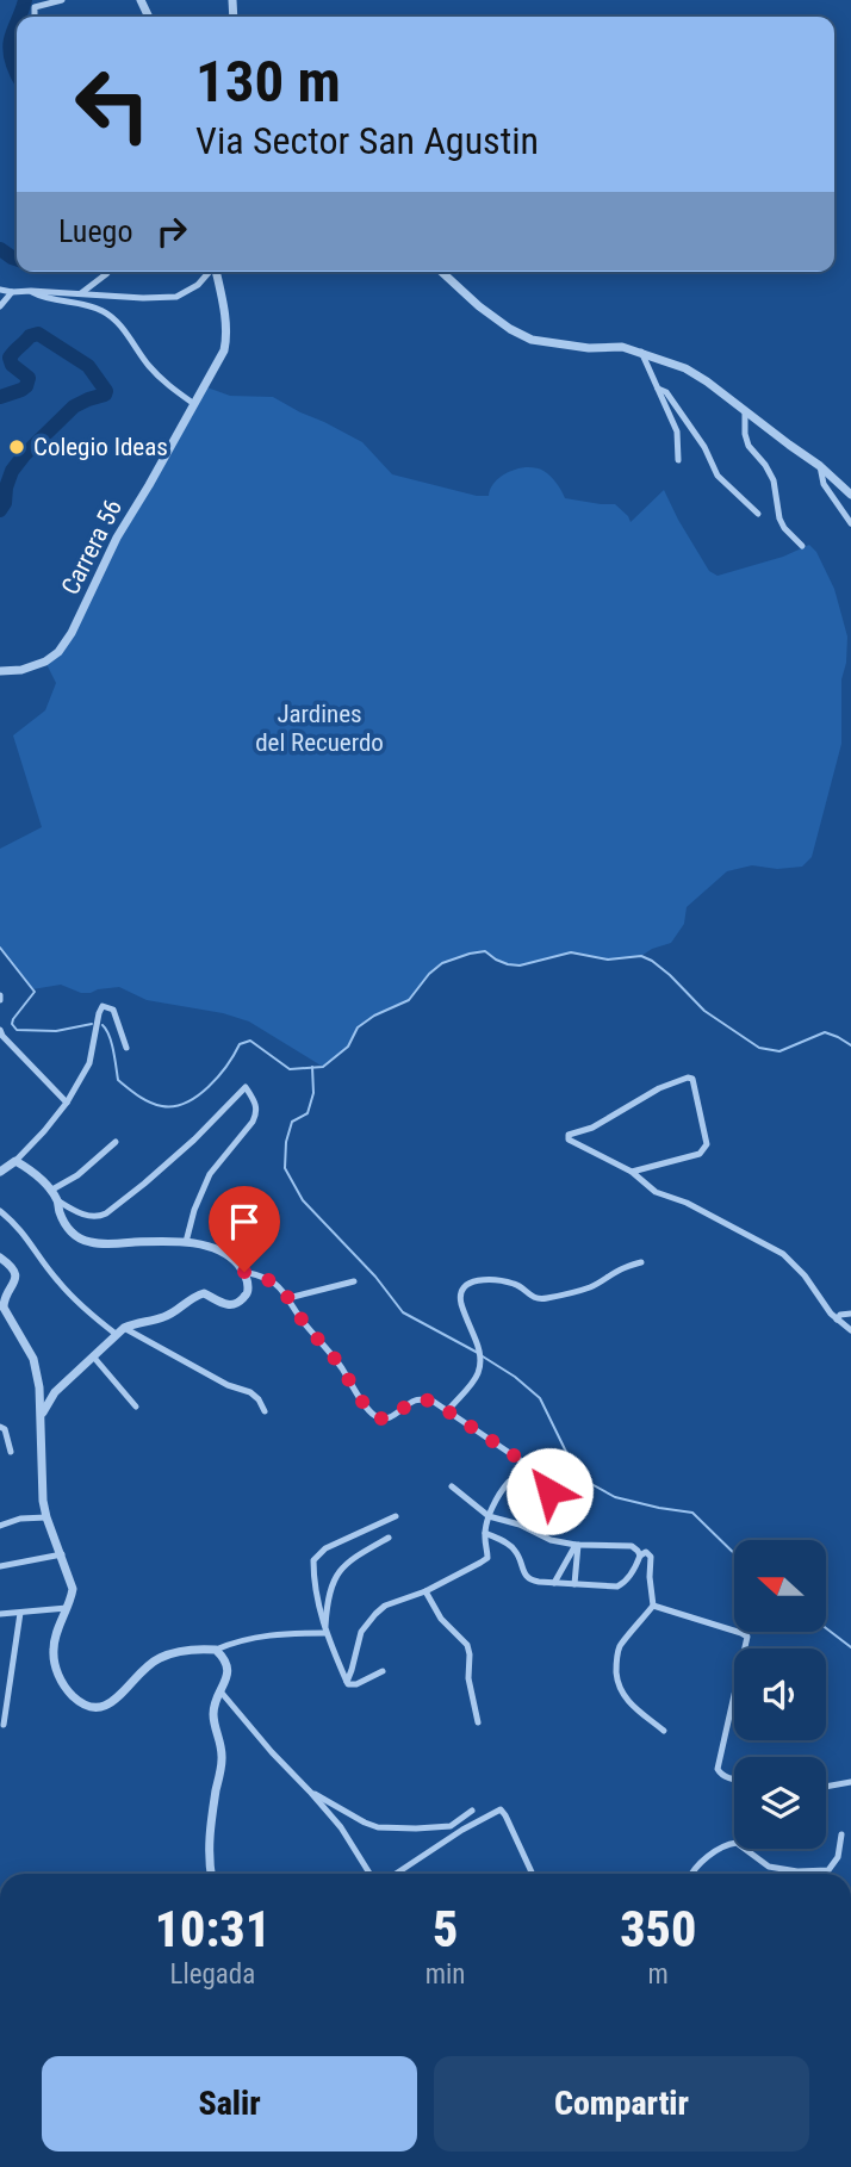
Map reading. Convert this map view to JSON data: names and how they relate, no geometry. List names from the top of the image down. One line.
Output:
{"streets":{"street":["Carrera 56"]},"parks":["Jardines del Recuerdo"],"places":["Colegio Ideas"],"north":"left","page":{"turn":["130 m","Via Sector San Agustin"],"then":"Luego","eta":["10:31","Llegada","5","min","350","m"],"buttons":["Salir","Compartir"]}}
